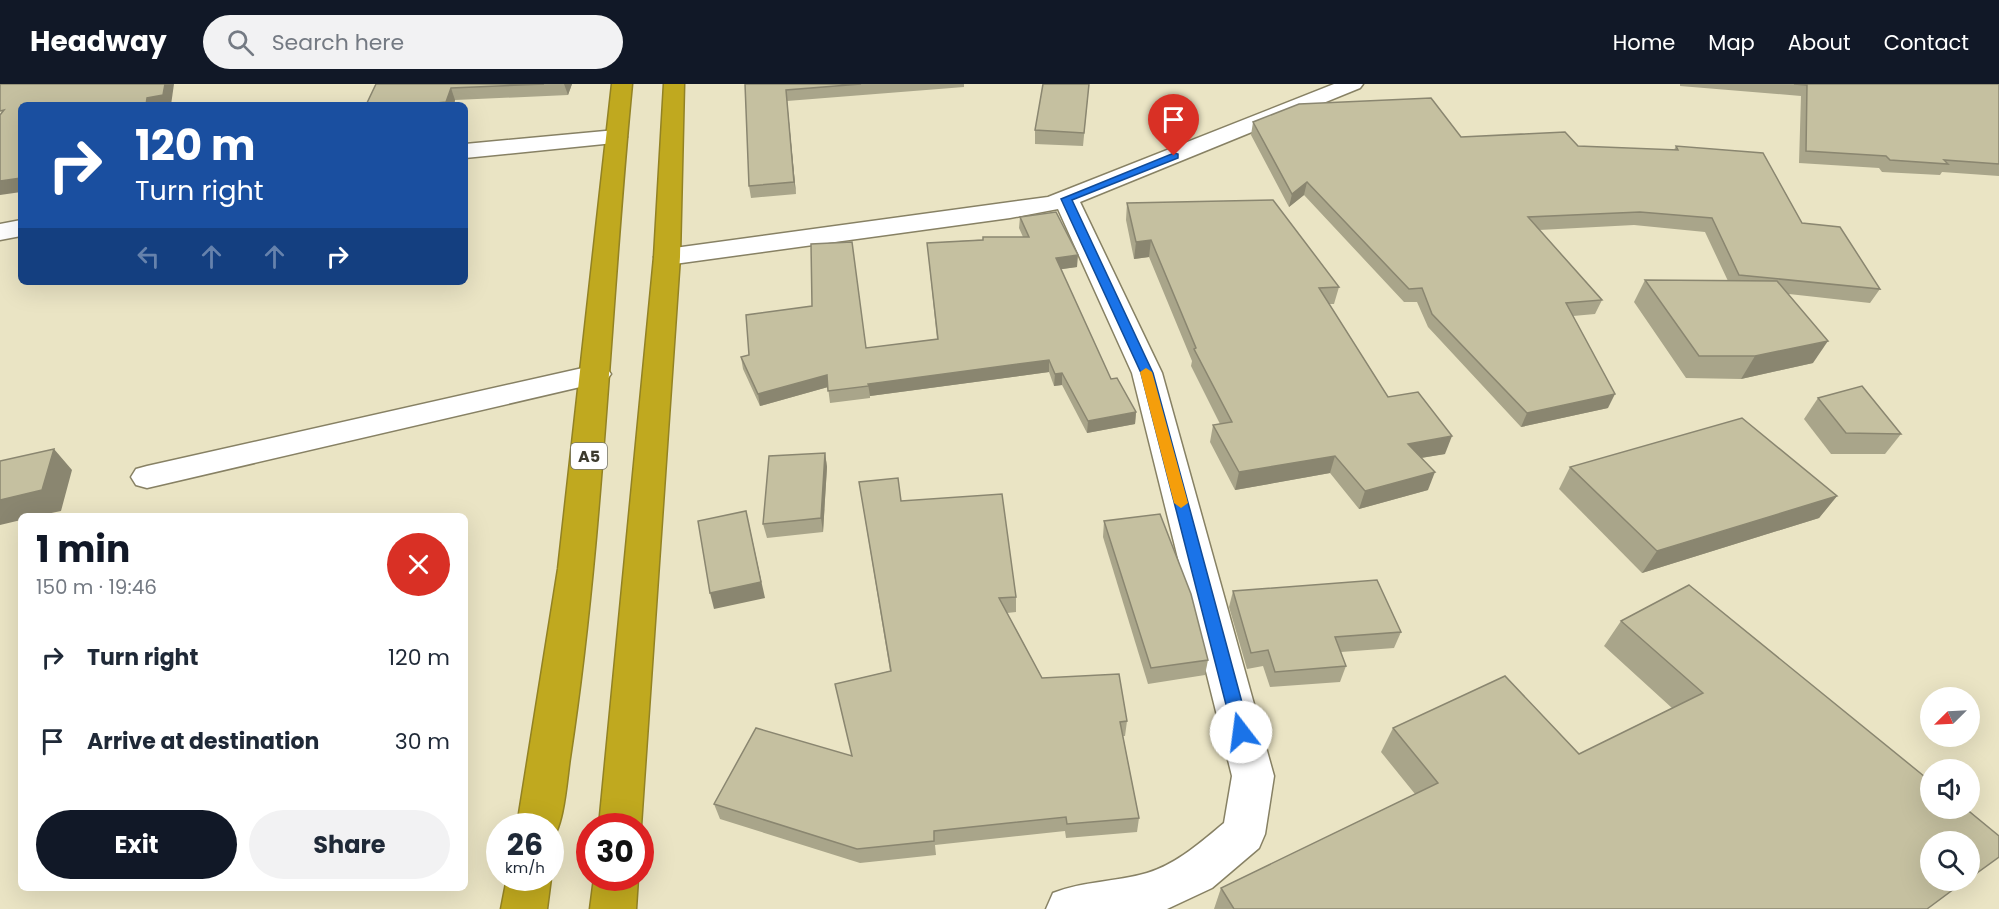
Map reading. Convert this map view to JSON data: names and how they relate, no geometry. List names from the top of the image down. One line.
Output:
{"streets":{"highway":["A5"]},"north":"bottom left","page":{"header":"Headway","search":"Search here","nav":["Home","Map","About","Contact"],"turn":["120 m","Turn right"],"heading":["1 min","150 m · 19:46"],"list":[{"name":"Turn right","value":"120 m"},{"name":"Arrive at destination","value":"30 m"}],"buttons":["Exit","Share"],"speed":"26 km/h","limit":"30"}}
